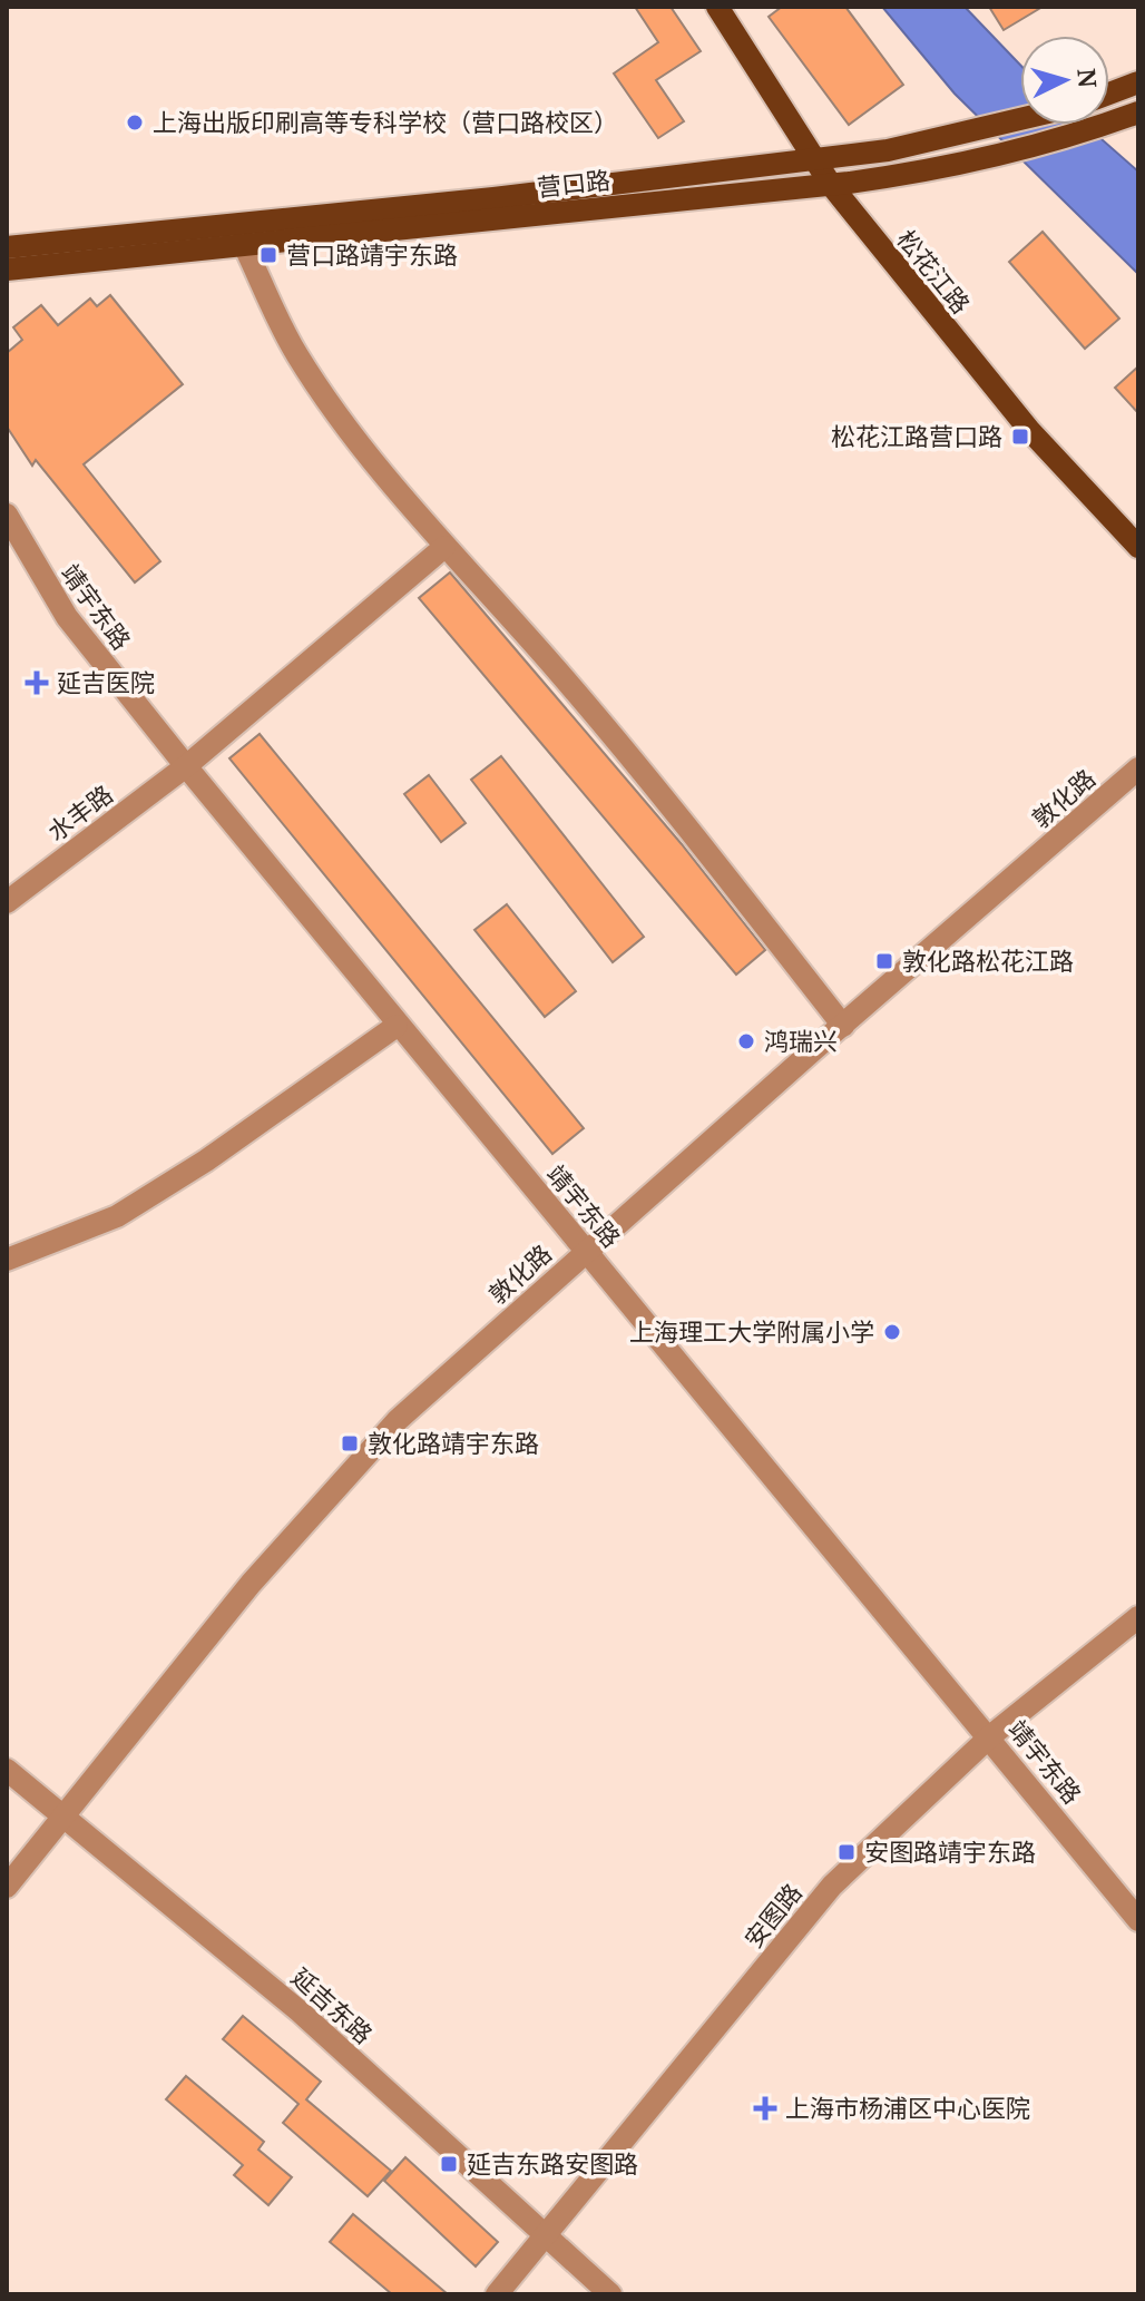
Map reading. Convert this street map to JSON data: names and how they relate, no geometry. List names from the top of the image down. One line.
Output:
{"streets":{"main road":["营口路","松花江路"],"street":["靖宇东路","敦化路","水丰路","安图路","延吉东路"]},"crossings":[["营口路","松花江路"],["靖宇东路","敦化路"],["靖宇东路","水丰路"],["靖宇东路","安图路"],["敦化路","延吉东路"],["安图路","延吉东路"]],"places":{"other":["上海出版印刷高等专科学校（营口路校区）","鸿瑞兴","上海理工大学附属小学"],"transit":["营口路靖宇东路","松花江路营口路","敦化路松花江路","敦化路靖宇东路","安图路靖宇东路","延吉东路安图路"],"health":["延吉医院","上海市杨浦区中心医院"]},"north":"right"}
